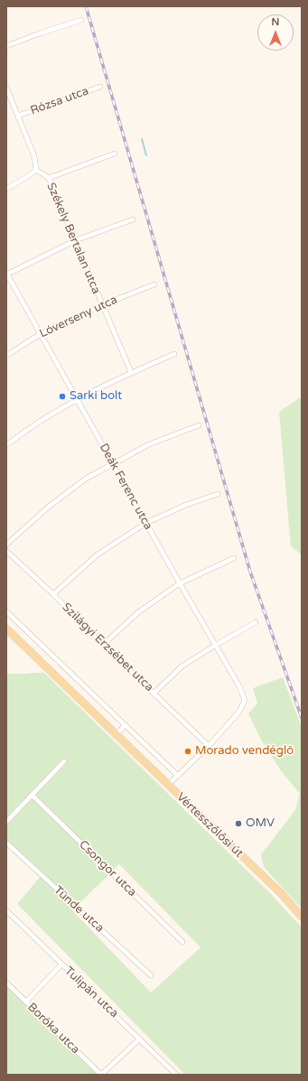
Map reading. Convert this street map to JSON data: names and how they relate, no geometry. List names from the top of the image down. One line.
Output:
{"streets":{"main road":["Vértesszőlősi út"],"street":["Rózsa utca","Székely Bertalan utca","Lóverseny utca","Deák Ferenc utca","Szilágyi Erzsébet utca","Csongor utca","Tünde utca","Tulipán utca","Boróka utca"]},"crossings":[["Székely Bertalan utca","Lóverseny utca"],["Lóverseny utca","Deák Ferenc utca"],["Deák Ferenc utca","Szilágyi Erzsébet utca"]],"places":["Sarki bolt","Morado vendéglő","OMV"],"north":"top"}
